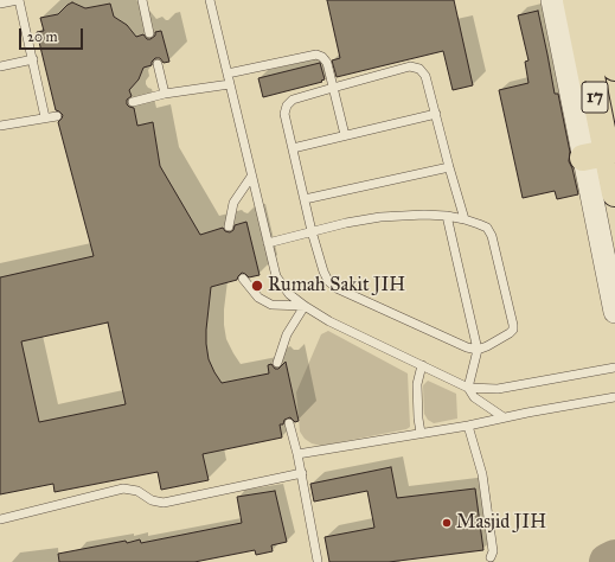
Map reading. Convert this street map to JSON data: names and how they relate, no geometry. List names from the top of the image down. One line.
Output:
{"streets":{"highway":["17"]},"places":["Rumah Sakit JIH","Masjid JIH"],"scale_bar":"20 m"}
